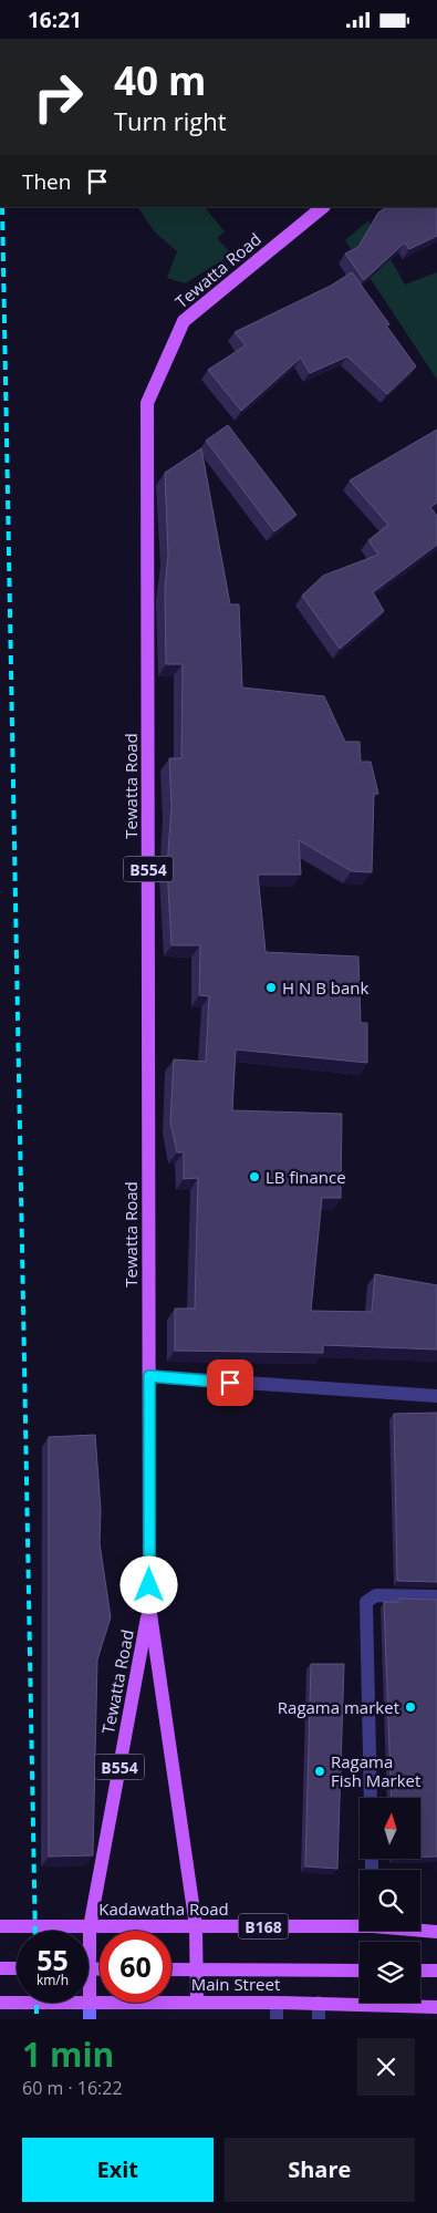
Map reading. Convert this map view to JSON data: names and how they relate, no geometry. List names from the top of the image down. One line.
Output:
{"streets":{"main road":["Tewatta Road","B554","Kadawatha Road","B168","Main Street"]},"crossings":[["Tewatta Road","Kadawatha Road"],["Tewatta Road","B168"],["Tewatta Road","Main Street"],["Kadawatha Road","B168"]],"places":["H N B bank","LB finance","Ragama market","Ragama Fish Market"],"north":"top","page":{"status":"16:21","turn":["40 m","Turn right"],"then":"Then","speed":"55 km/h","limit":"60","heading":["1 min","60 m · 16:22"],"buttons":["Exit","Share"]}}
